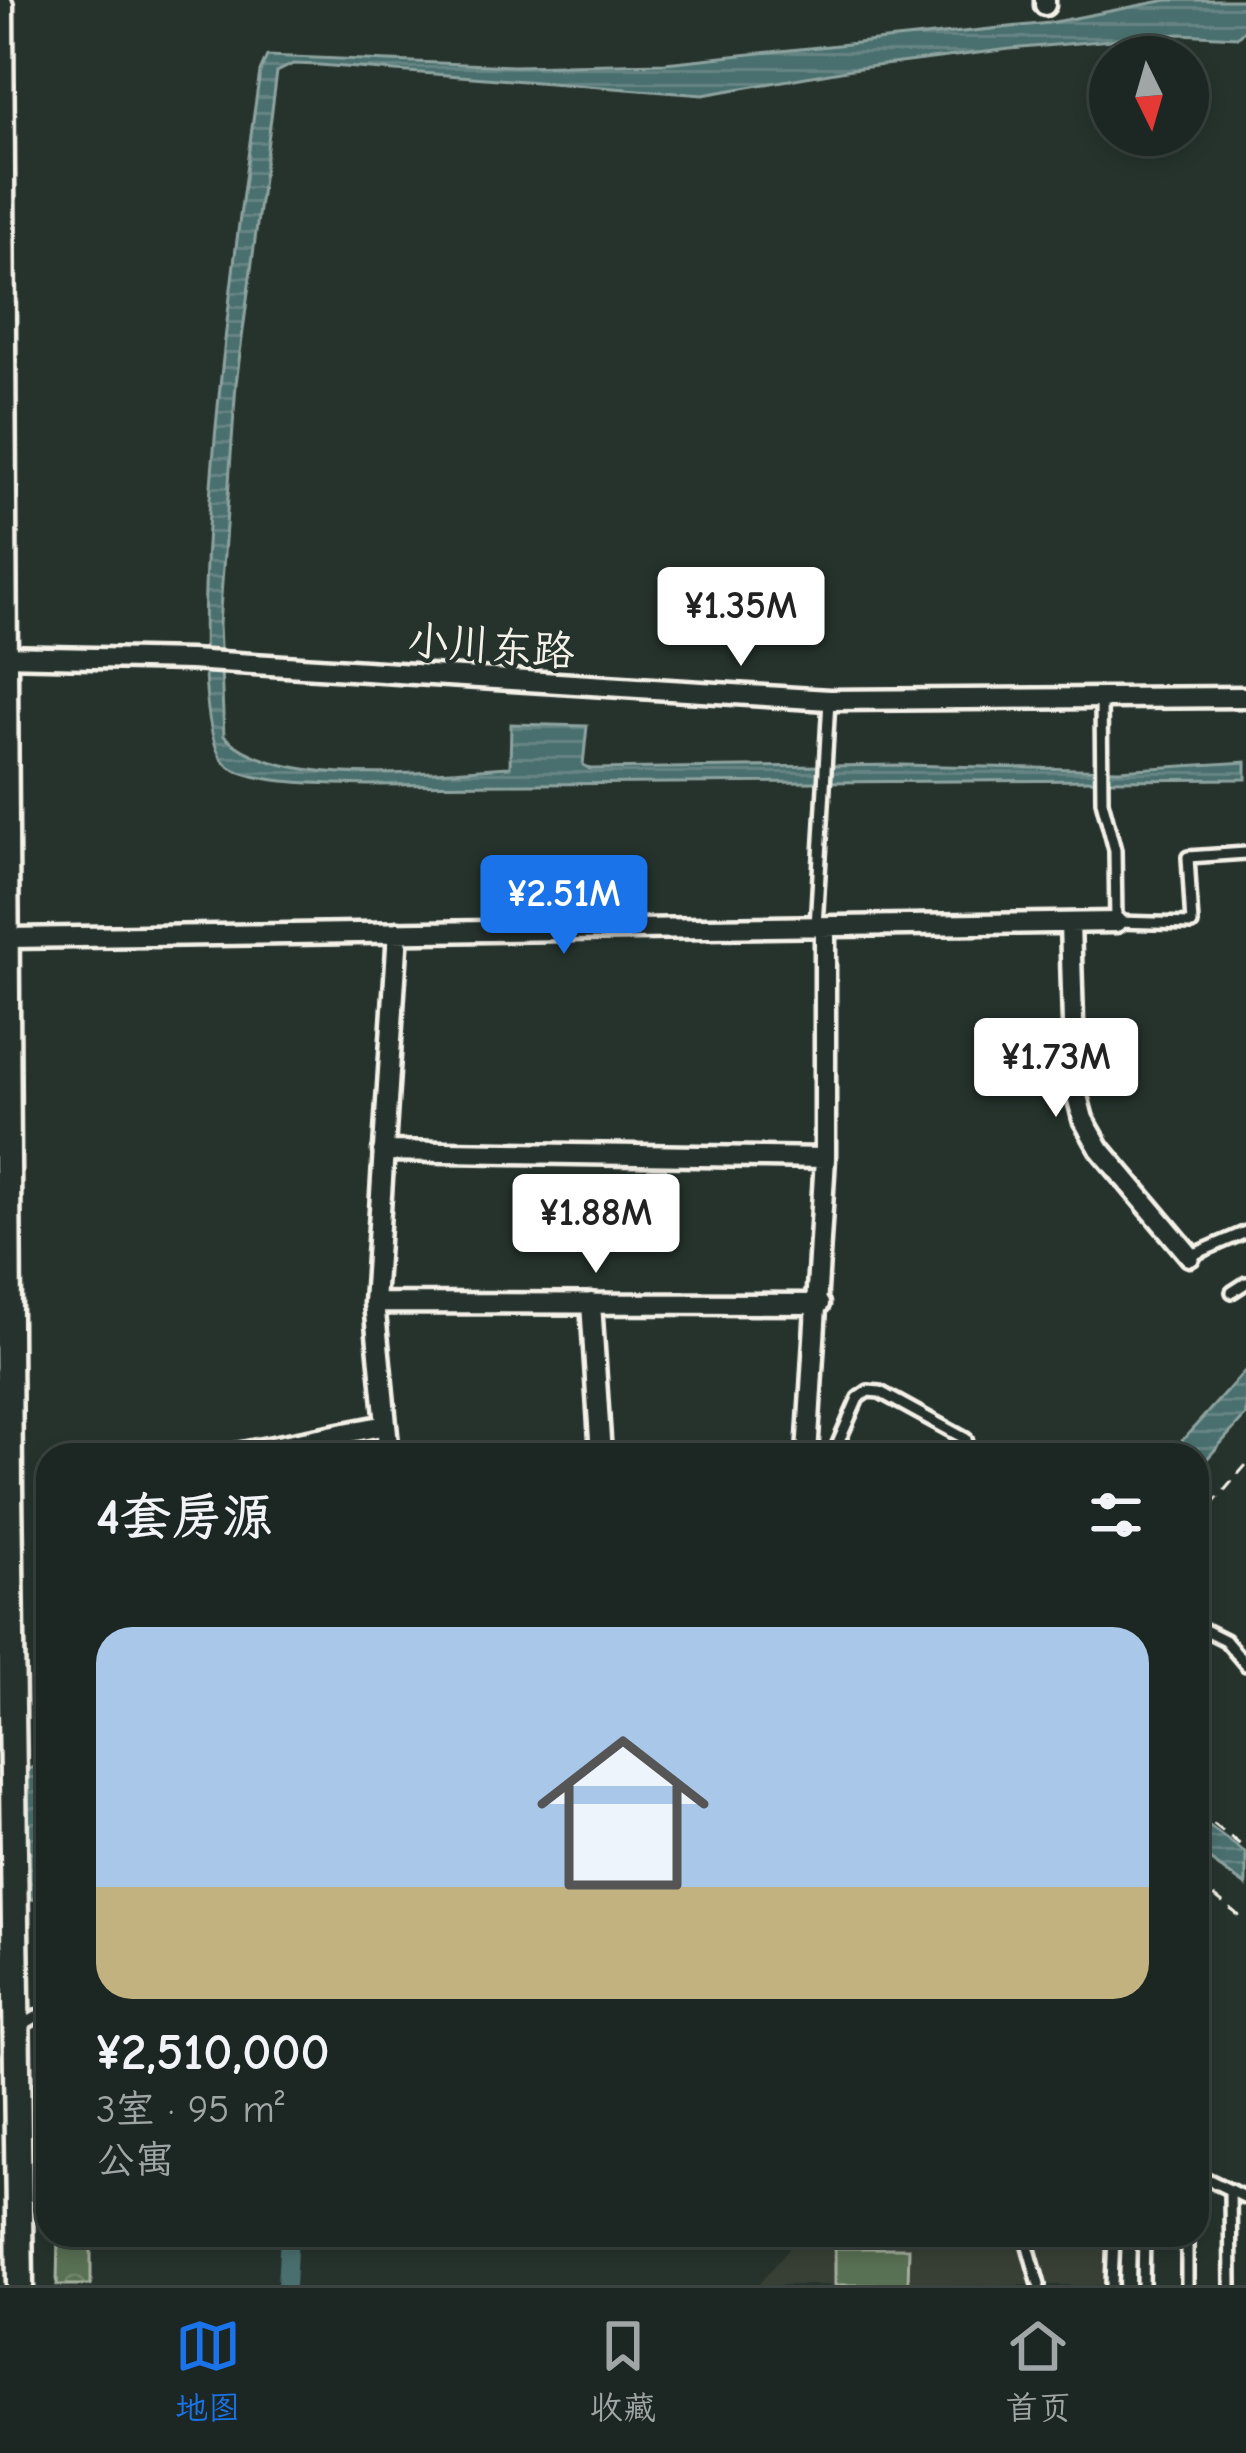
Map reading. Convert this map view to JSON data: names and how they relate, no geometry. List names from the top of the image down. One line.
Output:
{"streets":{"street":["小川东路"]},"north":"bottom","page":{"price":["¥1.35M","¥2.51M","¥1.73M","¥1.88M"],"heading":"4套房源","list":[{"name":"¥2,510,000","note":"3室 · 95 m² · 公寓"}],"tabs":["地图","收藏","首页"]}}
